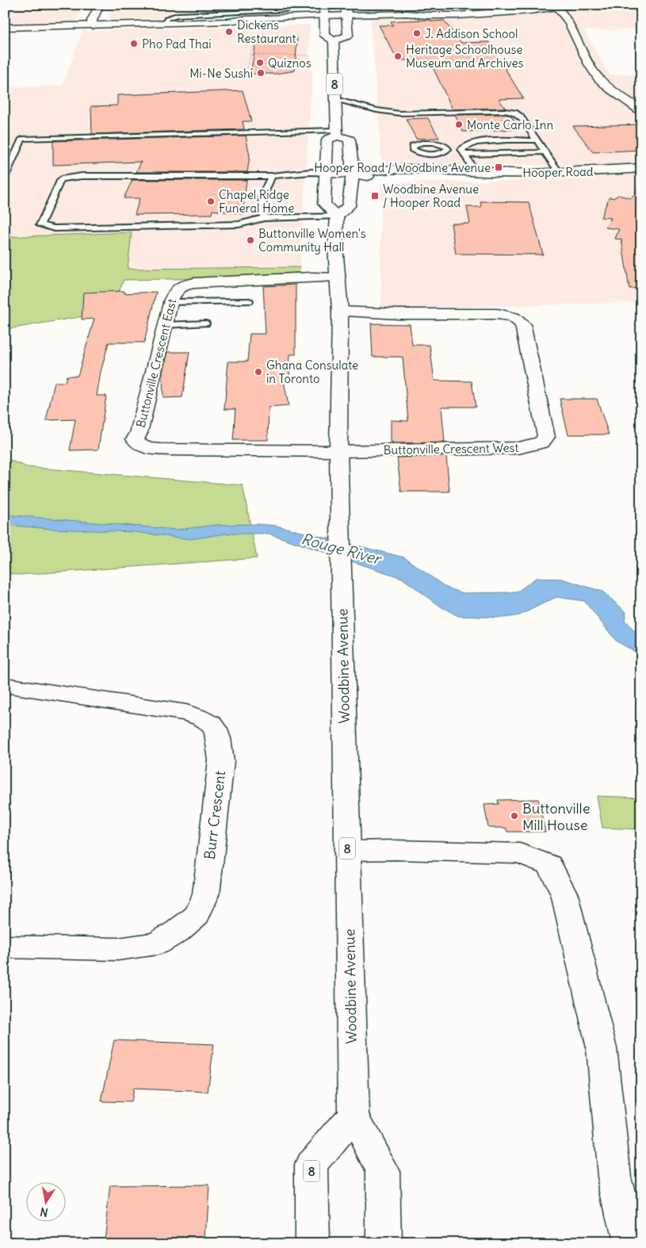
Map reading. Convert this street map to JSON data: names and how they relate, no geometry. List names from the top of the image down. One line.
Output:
{"streets":{"street":["8","Hooper Road","Buttonville Crescent East","Buttonville Crescent West","Woodbine Avenue","Burr Crescent"]},"crossings":[["8","Woodbine Avenue"],["Buttonville Crescent East","Buttonville Crescent West"],["Buttonville Crescent East","Woodbine Avenue"],["Buttonville Crescent West","Woodbine Avenue"]],"water":["Rouge River"],"places":{"other":["Dickens Restaurant","J. Addison School","Pho Pad Thai","Heritage Schoolhouse Museum and Archives","Quiznos","Mi-Ne Sushi","Monte Carlo Inn","Chapel Ridge Funeral Home","Buttonville Women's Community Hall","Ghana Consulate in Toronto","Buttonville Mill House"],"transit":["Hooper Road / Woodbine Avenue","Woodbine Avenue / Hooper Road"]},"north":"bottom"}
